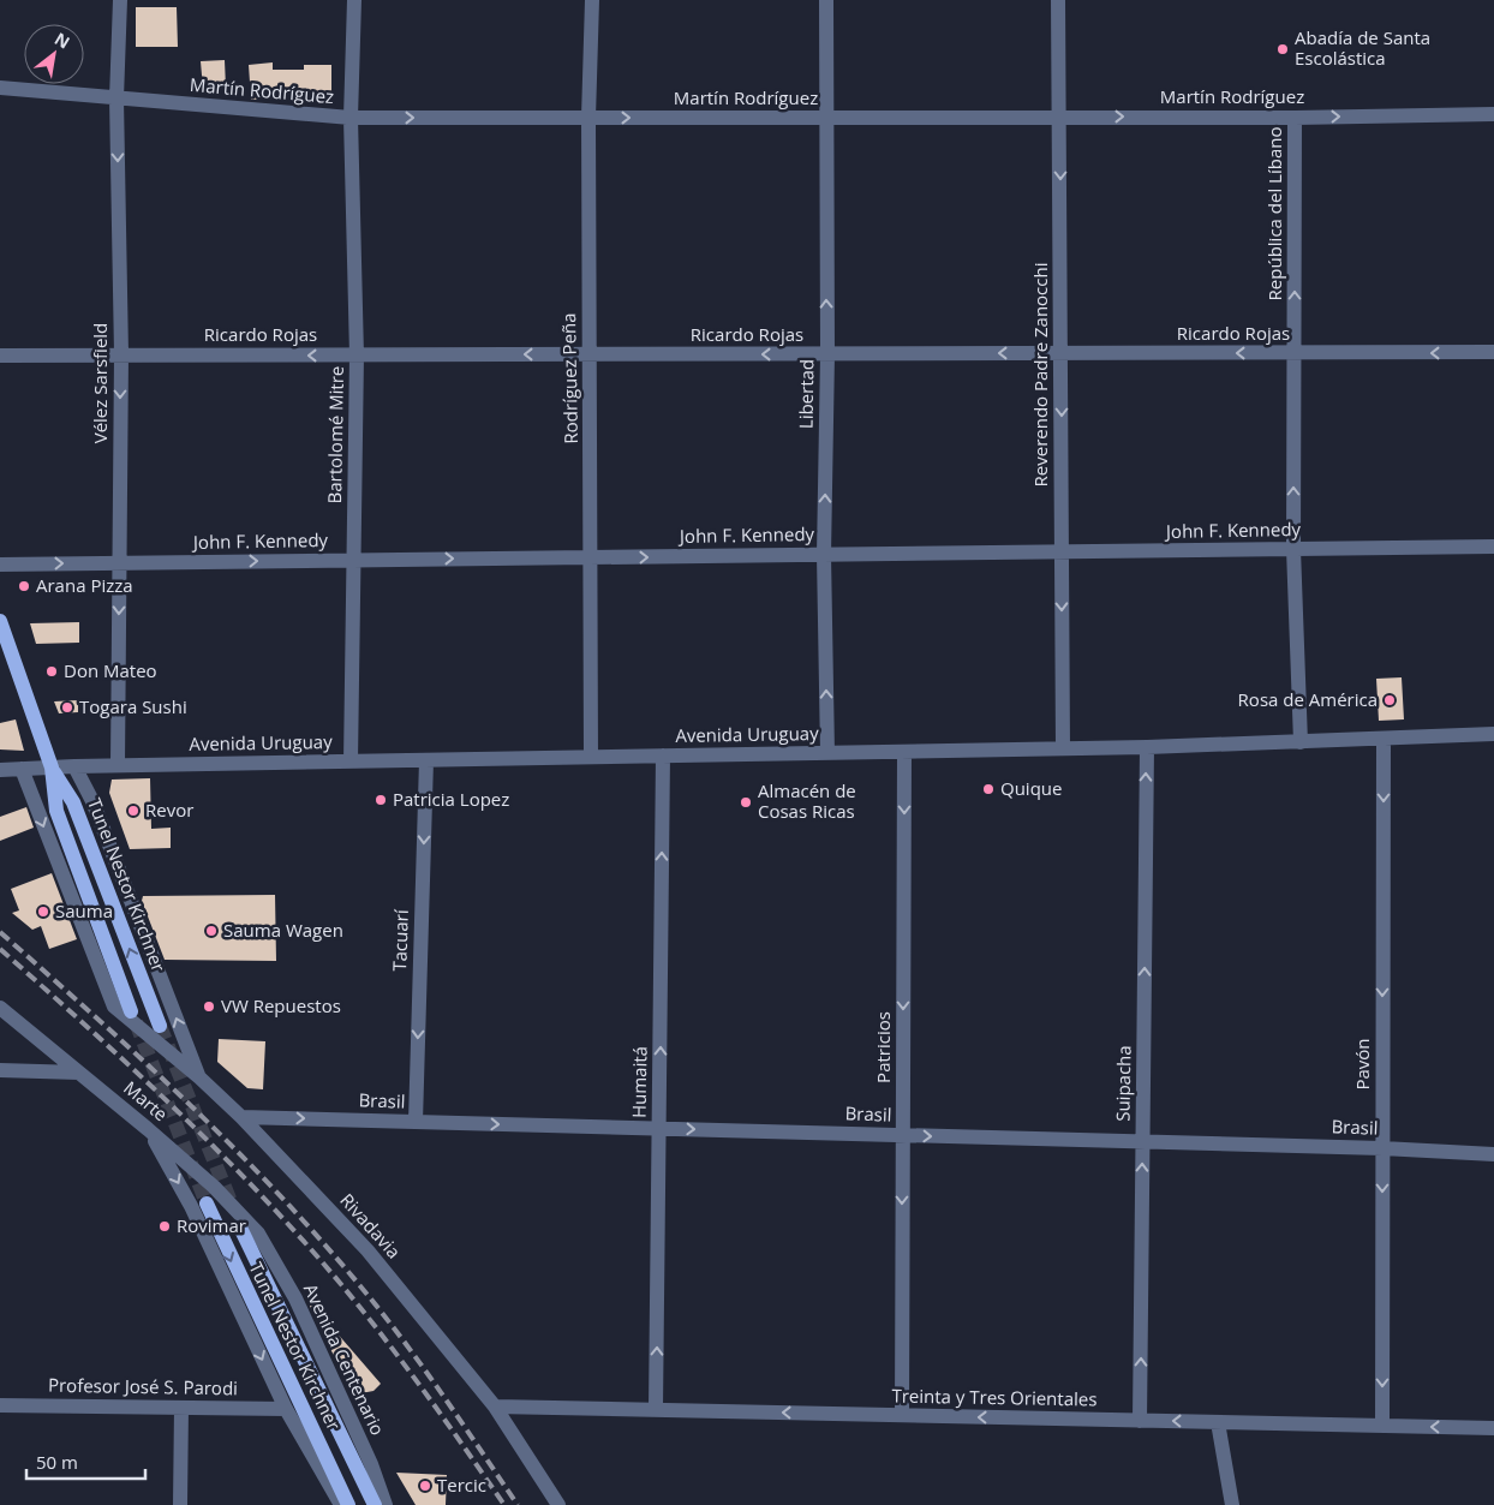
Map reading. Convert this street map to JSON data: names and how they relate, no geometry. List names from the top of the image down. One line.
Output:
{"streets":{"main road":["Tunel Nestor Kirchner"],"street":["Martín Rodríguez","República del Líbano","Ricardo Rojas","Reverendo Padre Zanocchi","Rodríguez Peña","Vélez Sarsfield","Libertad","Bartolomé Mitre","John F. Kennedy","Avenida Uruguay","Tacuarí","Patricios","Pavón","Humaitá","Suipacha","Marte","Brasil","Rivadavia","Avenida Centenario","Profesor José S. Parodi","Treinta y Tres Orientales"]},"crossings":[["Martín Rodríguez","República del Líbano"],["Martín Rodríguez","Reverendo Padre Zanocchi"],["Martín Rodríguez","Rodríguez Peña"],["Martín Rodríguez","Vélez Sarsfield"],["Martín Rodríguez","Libertad"],["Martín Rodríguez","Bartolomé Mitre"],["República del Líbano","Ricardo Rojas"],["República del Líbano","John F. Kennedy"],["República del Líbano","Avenida Uruguay"],["Ricardo Rojas","Reverendo Padre Zanocchi"],["Ricardo Rojas","Rodríguez Peña"],["Ricardo Rojas","Vélez Sarsfield"],["Ricardo Rojas","Libertad"],["Ricardo Rojas","Bartolomé Mitre"],["Reverendo Padre Zanocchi","John F. Kennedy"],["Reverendo Padre Zanocchi","Avenida Uruguay"],["Rodríguez Peña","John F. Kennedy"],["Rodríguez Peña","Avenida Uruguay"],["Vélez Sarsfield","John F. Kennedy"],["Vélez Sarsfield","Avenida Uruguay"],["Libertad","John F. Kennedy"],["Libertad","Avenida Uruguay"],["Bartolomé Mitre","John F. Kennedy"],["Bartolomé Mitre","Avenida Uruguay"],["Avenida Uruguay","Tunel Nestor Kirchner"],["Avenida Uruguay","Tacuarí"],["Avenida Uruguay","Patricios"],["Avenida Uruguay","Pavón"],["Avenida Uruguay","Humaitá"],["Avenida Uruguay","Suipacha"],["Avenida Uruguay","Rivadavia"],["Tacuarí","Brasil"],["Patricios","Brasil"],["Patricios","Treinta y Tres Orientales"],["Pavón","Brasil"],["Pavón","Treinta y Tres Orientales"],["Humaitá","Brasil"],["Humaitá","Treinta y Tres Orientales"],["Suipacha","Brasil"],["Suipacha","Treinta y Tres Orientales"],["Marte","Avenida Centenario"],["Brasil","Rivadavia"],["Rivadavia","Treinta y Tres Orientales"]],"one_way":["Martín Rodríguez","República del Líbano","Ricardo Rojas","Reverendo Padre Zanocchi","Vélez Sarsfield","Libertad","John F. Kennedy","Tacuarí","Patricios","Pavón","Humaitá","Suipacha","Brasil","Treinta y Tres Orientales"],"places":["Abadía de Santa Escolástica","Arana Pizza","Don Mateo","Rosa de América","Togara Sushi","Quique","Patricia Lopez","Almacén de Cosas Ricas","Revor","Sauma","Sauma Wagen","VW Repuestos","Rovimar","Tercic"],"scale_bar":"50 m","north":"top right"}
